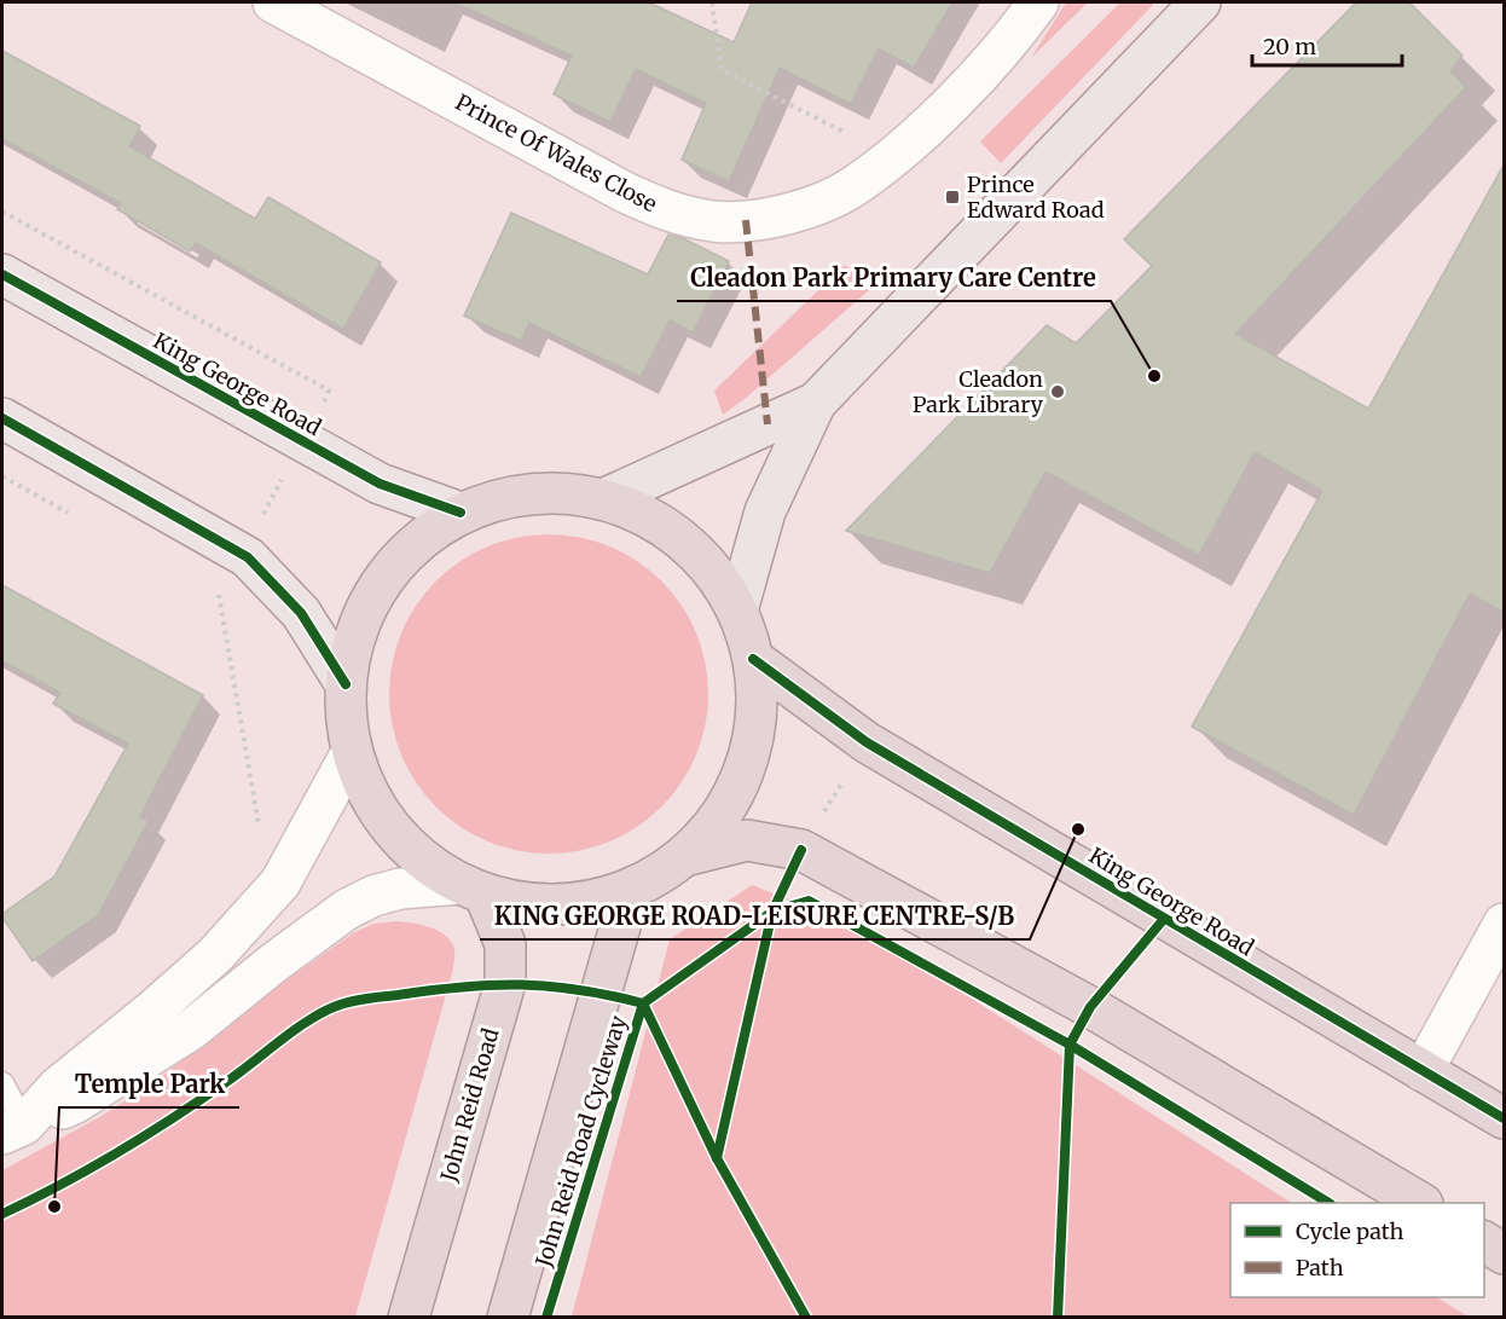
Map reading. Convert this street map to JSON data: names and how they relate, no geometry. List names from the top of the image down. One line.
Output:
{"streets":{"highway":["King George Road","John Reid Road"],"street":["Prince Of Wales Close"],"cycle path":["John Reid Road Cycleway"]},"places":{"transit":["Prince Edward Road"],"other":["Cleadon Park Primary Care Centre","Cleadon Park Library","KING GEORGE ROAD-LEISURE CENTRE-S/B","Temple Park"]},"legend":["Cycle path","Path"],"scale_bar":"20 m"}
